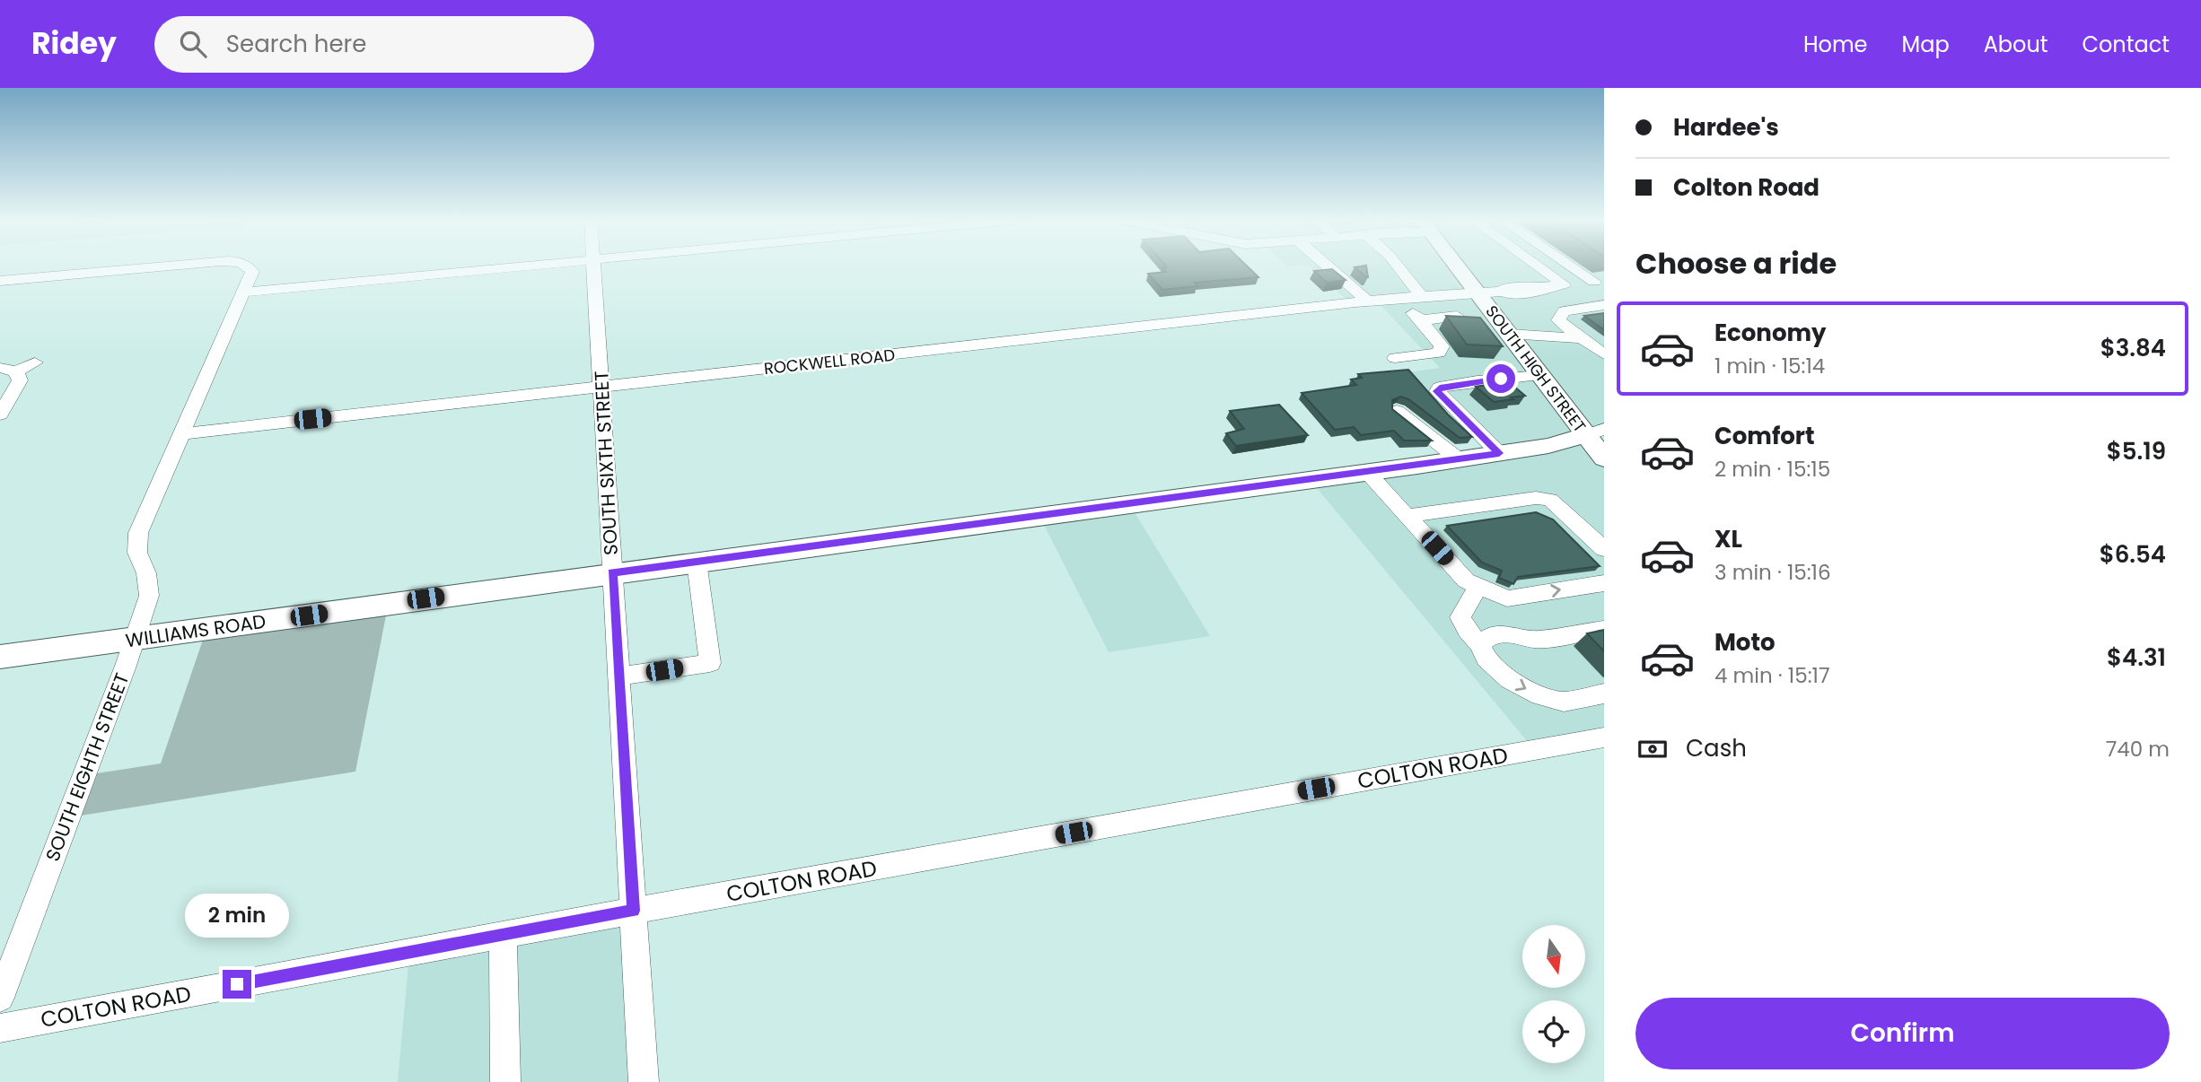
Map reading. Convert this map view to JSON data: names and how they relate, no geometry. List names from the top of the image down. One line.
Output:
{"streets":{"main road":["SOUTH HIGH STREET","WILLIAMS ROAD"],"street":["ROCKWELL ROAD","SOUTH SIXTH STREET","SOUTH EIGHTH STREET","COLTON ROAD"]},"crossings":[["ROCKWELL ROAD","SOUTH HIGH STREET"],["ROCKWELL ROAD","SOUTH SIXTH STREET"],["ROCKWELL ROAD","SOUTH EIGHTH STREET"],["SOUTH HIGH STREET","WILLIAMS ROAD"],["SOUTH SIXTH STREET","WILLIAMS ROAD"],["SOUTH SIXTH STREET","COLTON ROAD"],["WILLIAMS ROAD","SOUTH EIGHTH STREET"]],"north":"bottom","page":{"header":"Ridey","search":"Search here","nav":["Home","Map","About","Contact"],"banner":["Hardee's","Colton Road"],"heading":"Choose a ride","list":[{"name":"Economy","note":"1 min · 15:14","value":"$3.84"},{"name":"Comfort","note":"2 min · 15:15","value":"$5.19"},{"name":"XL","note":"3 min · 15:16","value":"$6.54"},{"name":"Moto","note":"4 min · 15:17","value":"$4.31"}],"pay":["Cash","740 m"],"bubble":"2 min","buttons":"Confirm"}}
